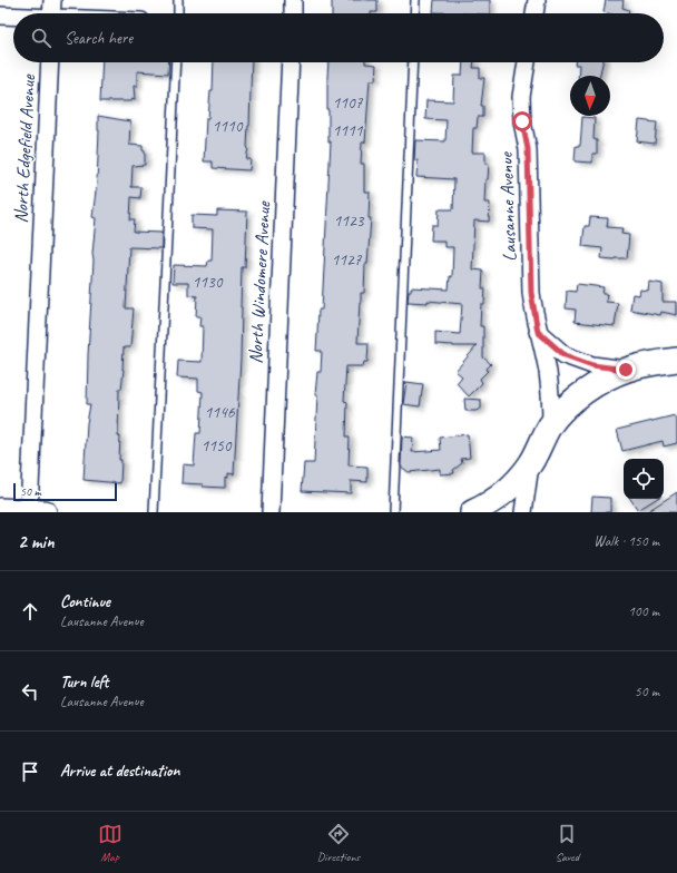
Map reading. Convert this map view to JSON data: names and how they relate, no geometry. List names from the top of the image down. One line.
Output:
{"streets":{"street":["North Edgefield Avenue","Lausanne Avenue","North Windomere Avenue"]},"house_numbers":["1107","1110","1111","1123","1127","1130","1146","1150"],"scale_bar":"50 m","north":"bottom","page":{"search":"Search here","scale":"50 m","heading":["2 min","Walk · 150 m"],"list":[["Continue","Lausanne Avenue","100 m"],["Turn left","Lausanne Avenue","50 m"],"Arrive at destination"],"nav":["Map","Directions","Saved"]}}
